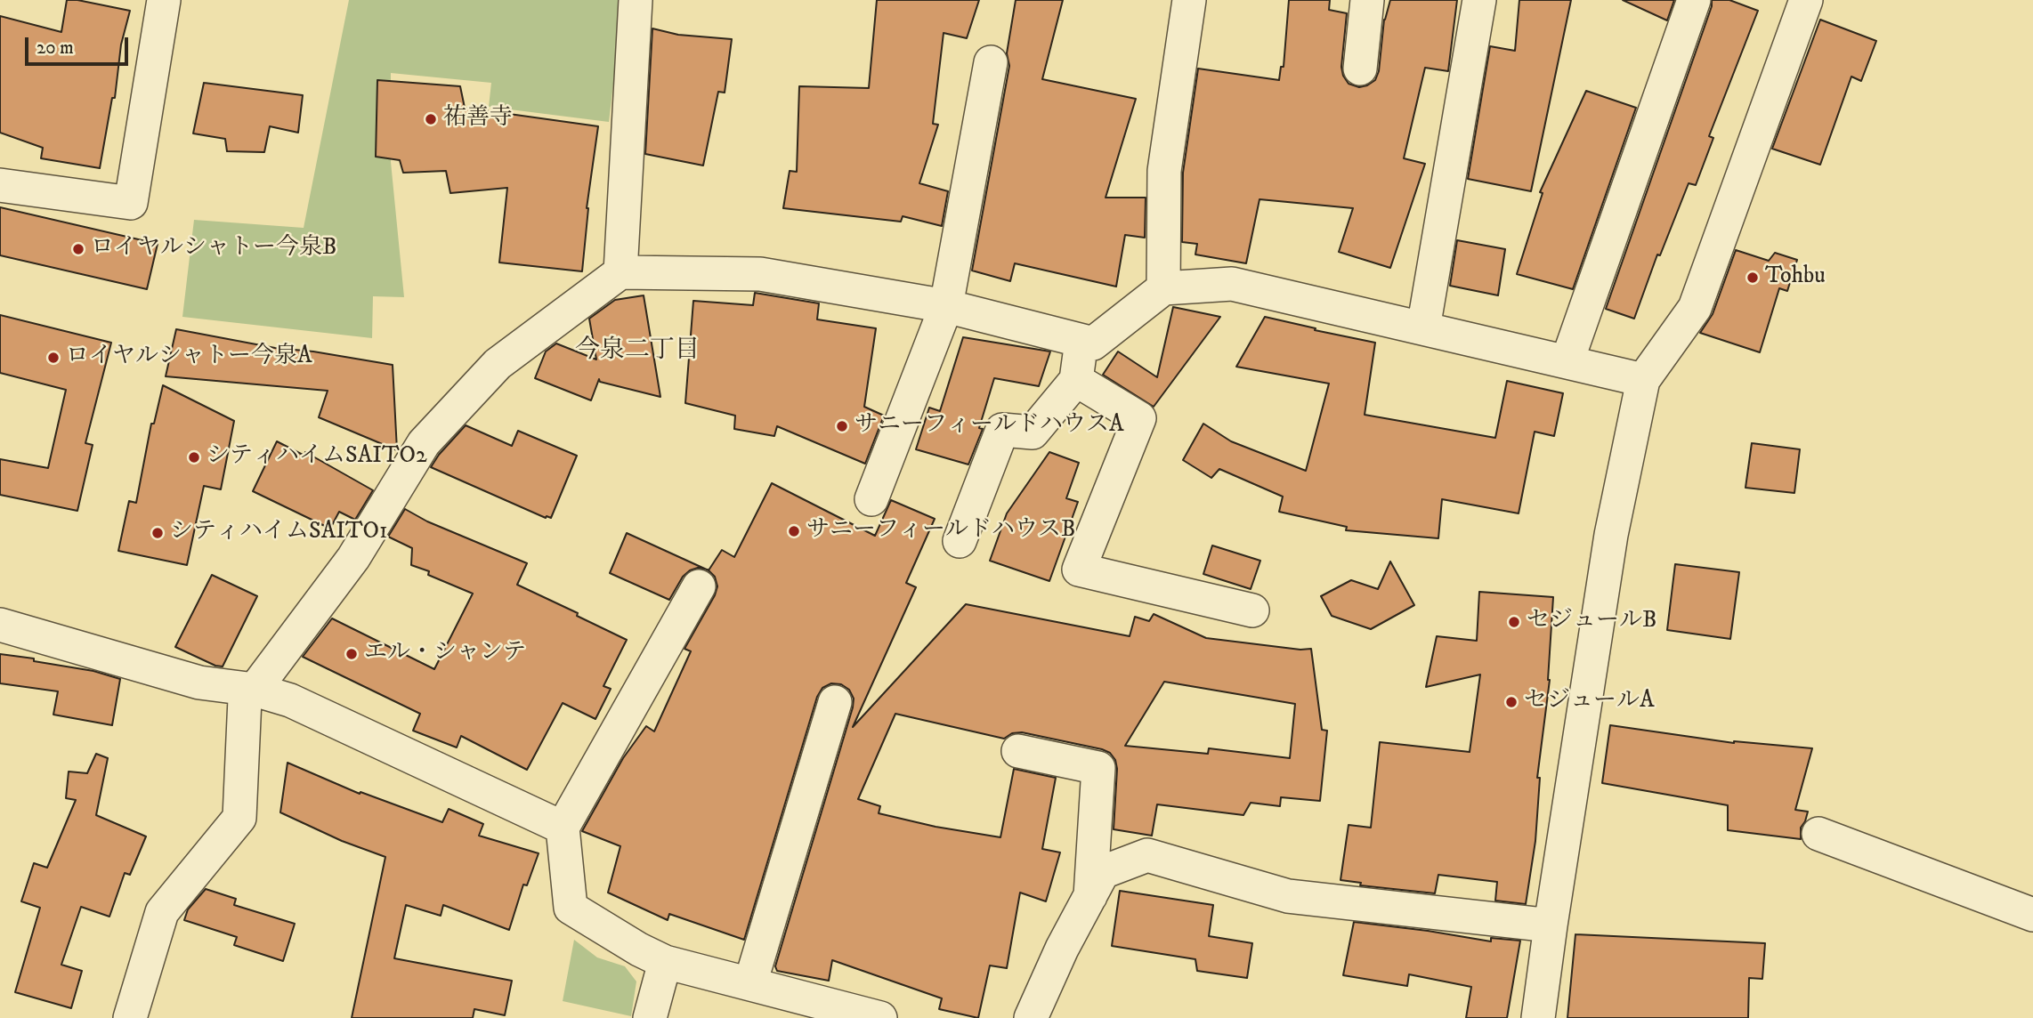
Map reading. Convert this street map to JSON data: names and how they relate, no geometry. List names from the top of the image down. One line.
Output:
{"districts":["今泉二丁目"],"places":["祐善寺","ロイヤルシャトー今泉B","Tohbu","ロイヤルシャトー今泉A","サニーフィールドハウスA","シティハイムSAITO2","サニーフィールドハウスB","シティハイムSAITO1","セジュールB","エル・シャンテ","セジュールA"],"scale_bar":"20 m"}
